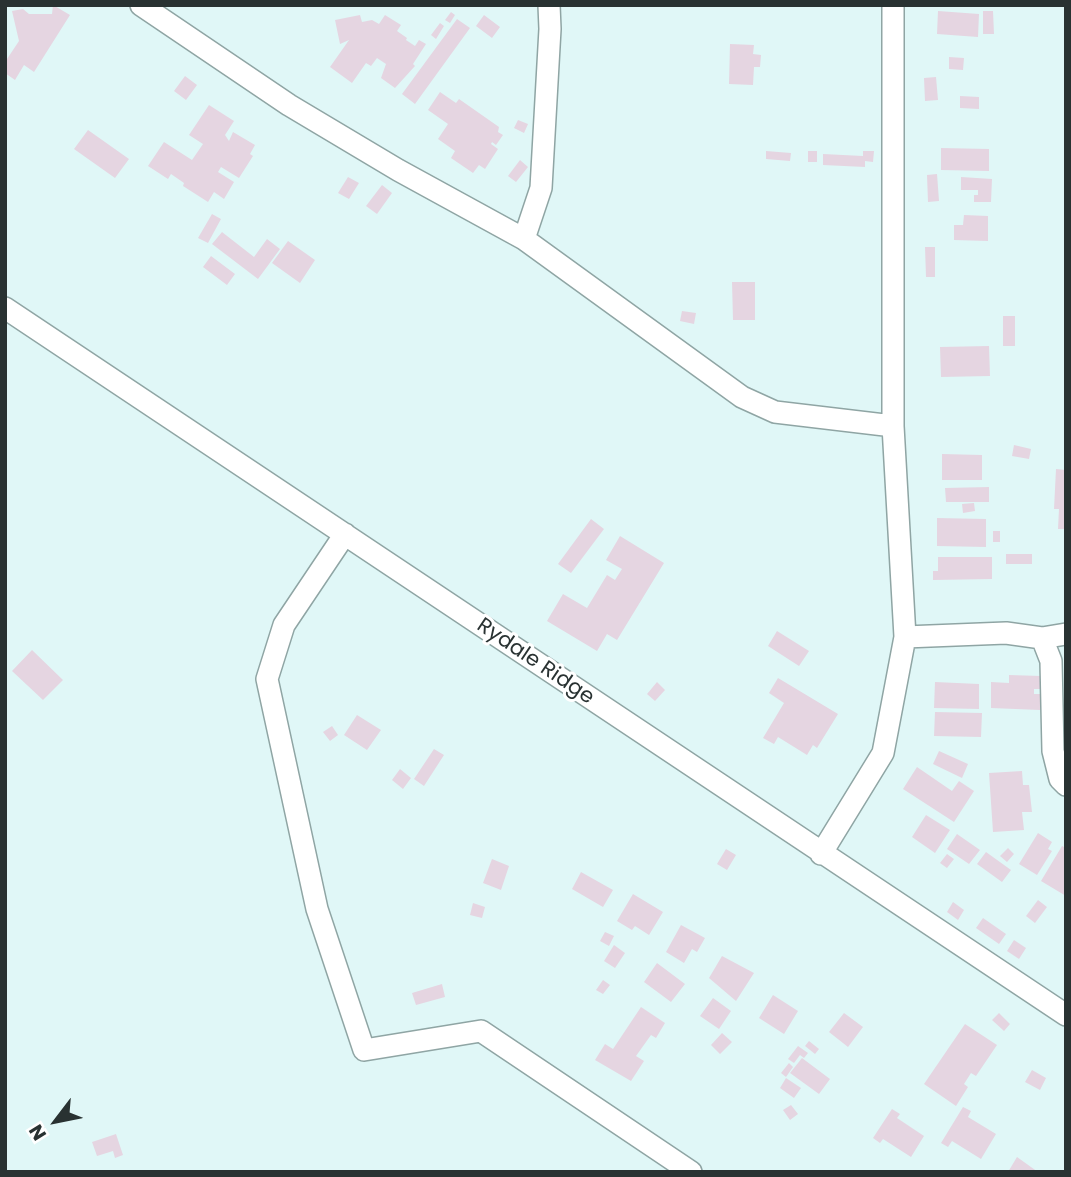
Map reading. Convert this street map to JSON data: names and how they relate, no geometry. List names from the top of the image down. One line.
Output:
{"streets":{"street":["Rydale Ridge"]},"north":"bottom left"}
